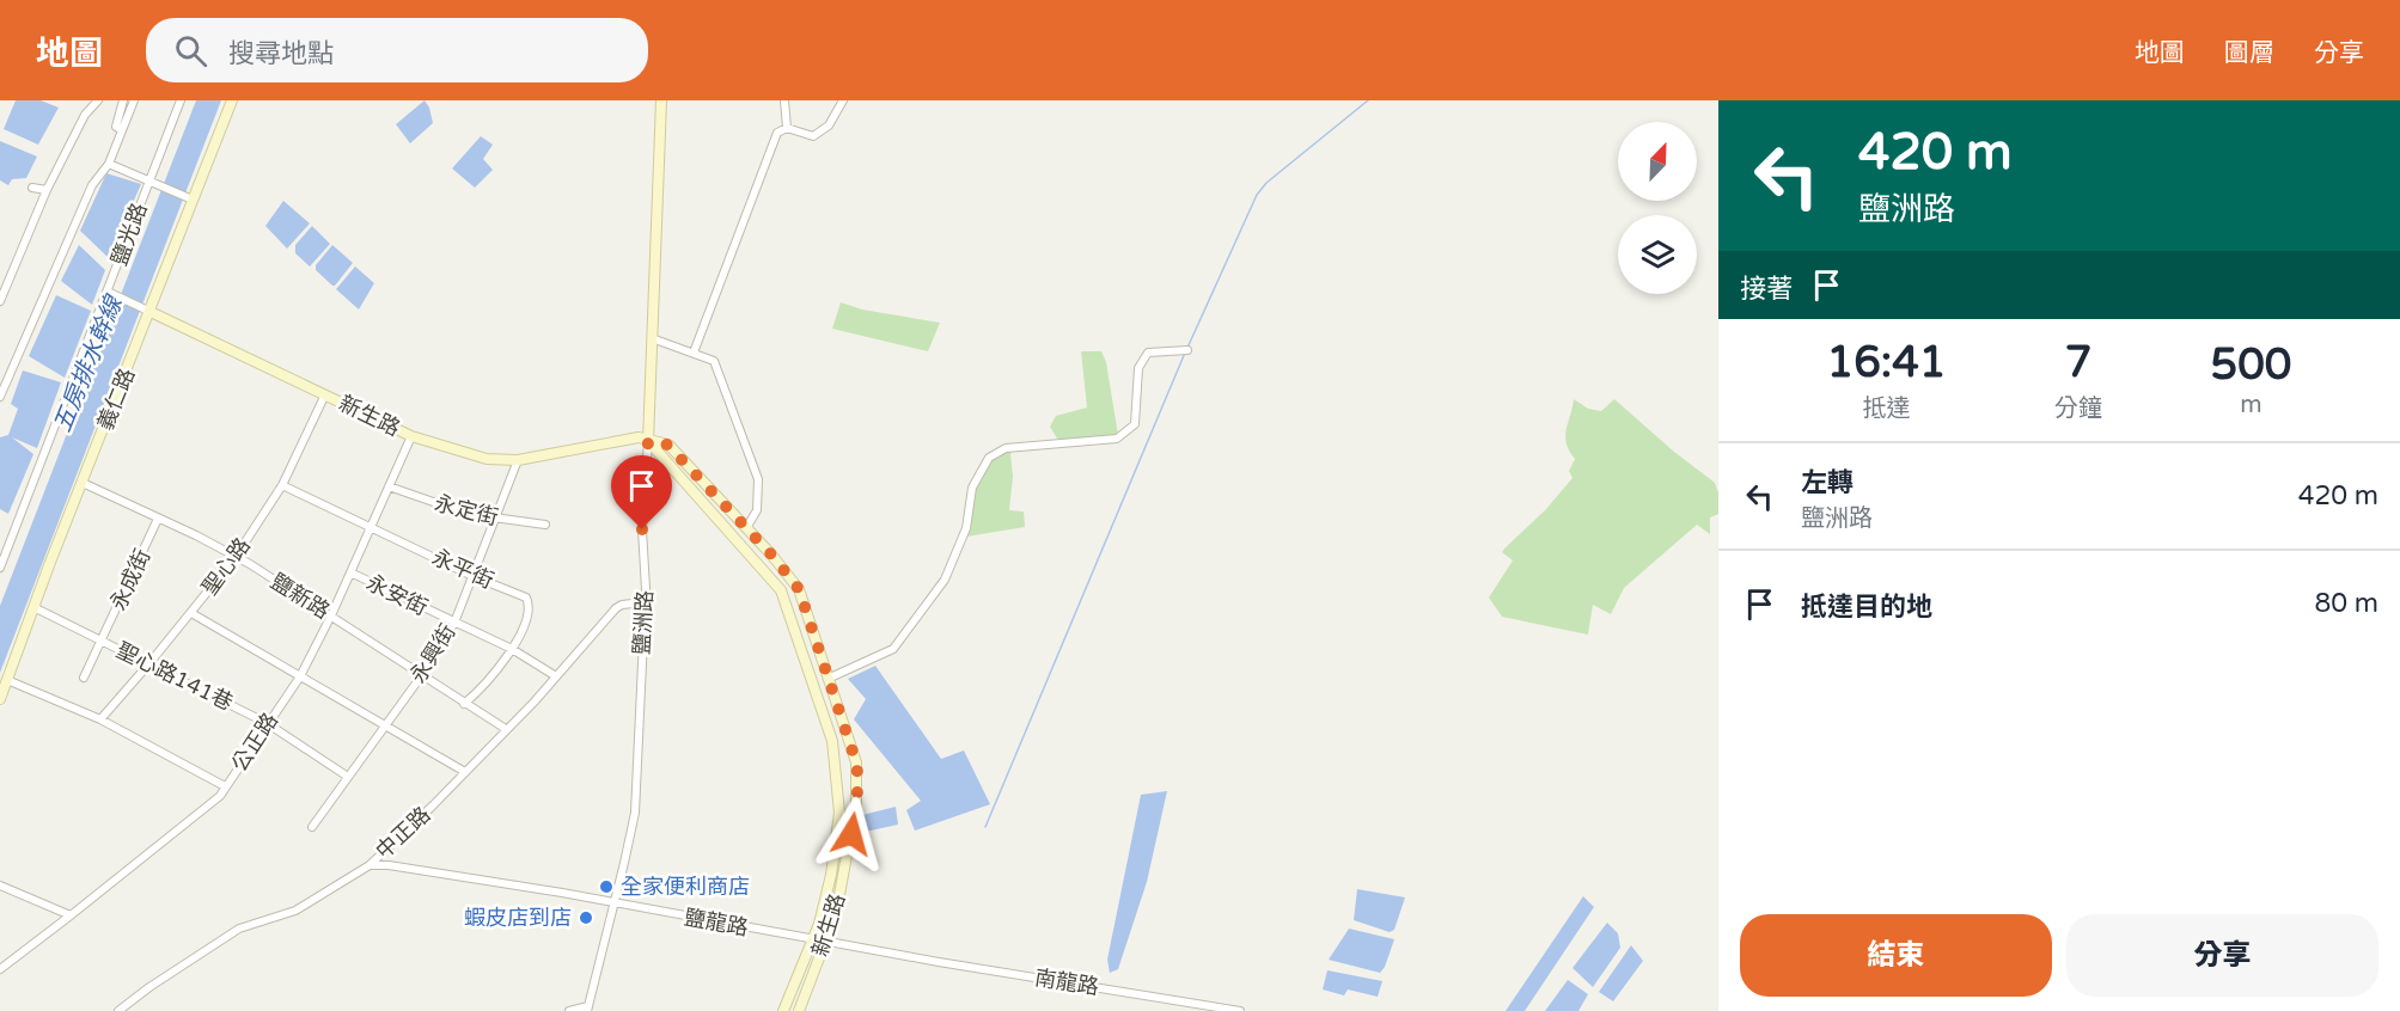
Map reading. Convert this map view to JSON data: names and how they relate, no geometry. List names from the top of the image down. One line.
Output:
{"streets":{"street":["鹽光路","義仁路","新生路","永定街","聖心路","永平街","永成街","永安街","鹽新路","鹽洲路","永興街","聖心路141巷","公正路","中正路","鹽龍路","南龍路"]},"crossings":[["鹽光路","新生路"],["義仁路","新生路"],["義仁路","鹽新路"],["義仁路","聖心路141巷"],["新生路","聖心路"],["新生路","鹽洲路"],["新生路","永興街"],["新生路","公正路"],["新生路","鹽龍路"],["永定街","永興街"],["永定街","公正路"],["聖心路","永平街"],["聖心路","鹽新路"],["聖心路","聖心路141巷"],["永平街","永安街"],["永平街","鹽新路"],["永平街","永興街"],["永平街","公正路"],["永成街","鹽新路"],["永成街","聖心路141巷"],["永安街","永興街"],["永安街","公正路"],["永安街","中正路"],["鹽新路","永興街"],["鹽新路","公正路"],["鹽新路","中正路"],["鹽洲路","中正路"],["鹽洲路","鹽龍路"],["永興街","聖心路141巷"],["聖心路141巷","公正路"],["中正路","鹽龍路"],["鹽龍路","南龍路"]],"water":["五房排水幹線"],"places":["全家便利商店","蝦皮店到店"],"north":"top right","page":{"header":"地圖","search":"搜尋地點","nav":["地圖","圖層","分享"],"turn":["420 m","鹽洲路"],"then":"接著","eta":["16:41","抵達","7","分鐘","500","m"],"list":[{"name":"左轉","note":"鹽洲路","value":"420 m"},{"name":"抵達目的地","value":"80 m"}],"buttons":["結束","分享"]}}
